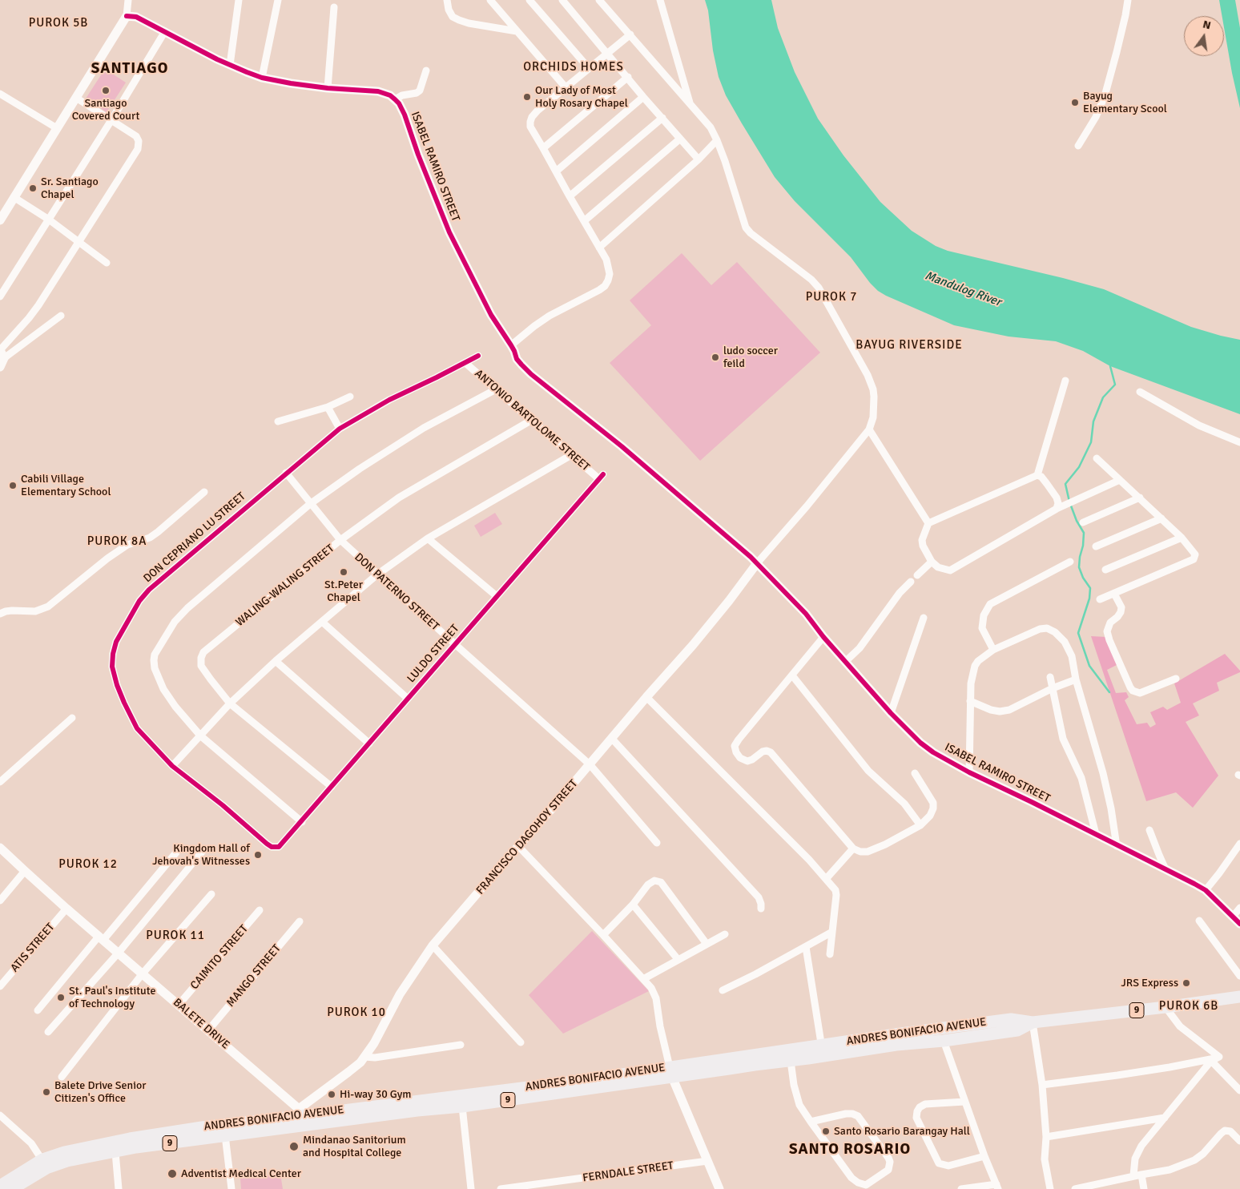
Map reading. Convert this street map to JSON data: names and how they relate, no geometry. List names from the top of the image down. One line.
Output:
{"streets":{"highway":["9","ANDRES BONIFACIO AVENUE"],"street":["ISABEL RAMIRO STREET","ANTONIO BARTOLOME STREET","DON CEPRIANO LU STREET","WALING-WALING STREET","DON PATERNO STREET","LULDO STREET","FRANCISCO DAGOHOY STREET","ATIS STREET","CAIMITO STREET","MANGO STREET","BALETE DRIVE","FERNDALE STREET"]},"crossings":[["ISABEL RAMIRO STREET","FRANCISCO DAGOHOY STREET"],["ANTONIO BARTOLOME STREET","DON CEPRIANO LU STREET"],["ANTONIO BARTOLOME STREET","WALING-WALING STREET"],["ANTONIO BARTOLOME STREET","LULDO STREET"],["DON CEPRIANO LU STREET","DON PATERNO STREET"],["DON CEPRIANO LU STREET","LULDO STREET"],["WALING-WALING STREET","DON PATERNO STREET"],["WALING-WALING STREET","LULDO STREET"],["DON PATERNO STREET","LULDO STREET"],["DON PATERNO STREET","FRANCISCO DAGOHOY STREET"],["FRANCISCO DAGOHOY STREET","BALETE DRIVE"],["FRANCISCO DAGOHOY STREET","ANDRES BONIFACIO AVENUE"],["ATIS STREET","BALETE DRIVE"],["CAIMITO STREET","BALETE DRIVE"],["MANGO STREET","BALETE DRIVE"],["BALETE DRIVE","ANDRES BONIFACIO AVENUE"]],"districts":["PUROK 5B","ORCHIDS HOMES","SANTIAGO","PUROK 7","BAYUG RIVERSIDE","PUROK 8A","PUROK 12","PUROK 11","PUROK 6B","PUROK 10","SANTO ROSARIO"],"water":["Mandulog River"],"places":["Santiago Covered Court","Our Lady of Most Holy Rosary Chapel","Bayug Elementary Scool","Sr. Santiago Chapel","ludo soccer feild","Cabili Village Elementary School","St.Peter Chapel","Kingdom Hall of Jehovah's Witnesses","JRS Express","St. Paul's Institute of Technology","Balete Drive Senior Citizen's Office","Hi-way 30 Gym","Santo Rosario Barangay Hall","Mindanao Sanitorium and Hospital College","Adventist Medical Center"],"north":"top"}
